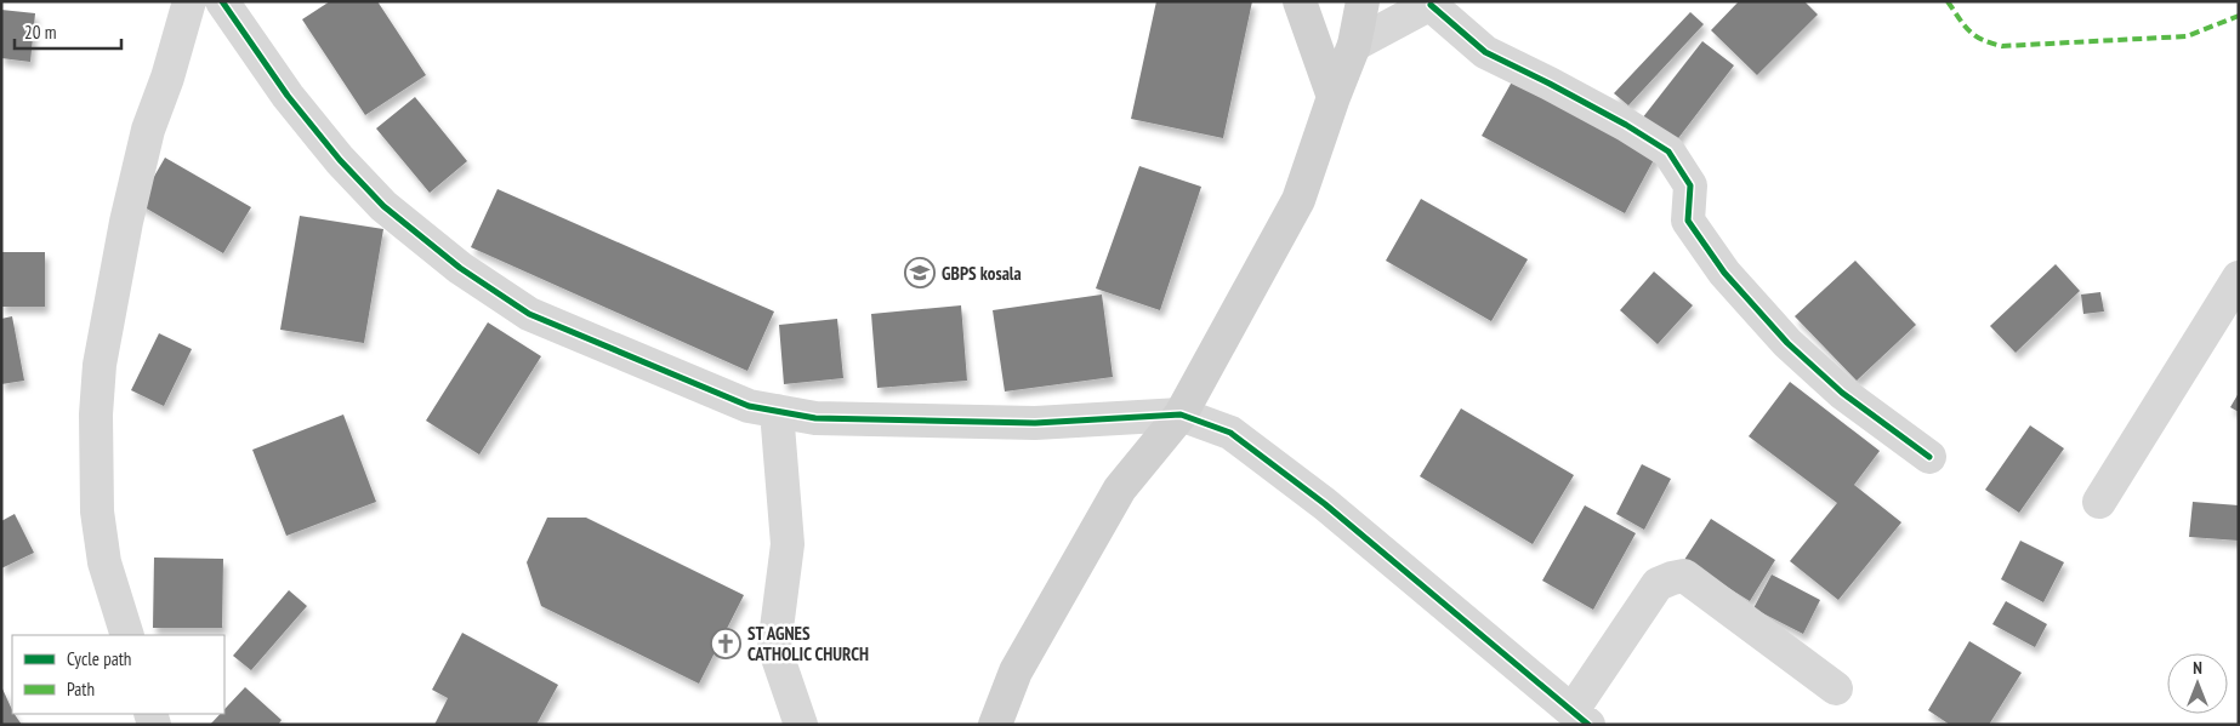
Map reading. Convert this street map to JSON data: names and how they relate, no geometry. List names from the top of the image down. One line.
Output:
{"places":{"school or university":["GBPS kosala"],"church":["ST AGNES CATHOLIC CHURCH"]},"legend":["Cycle path","Path"],"scale_bar":"20 m","north":"top"}
